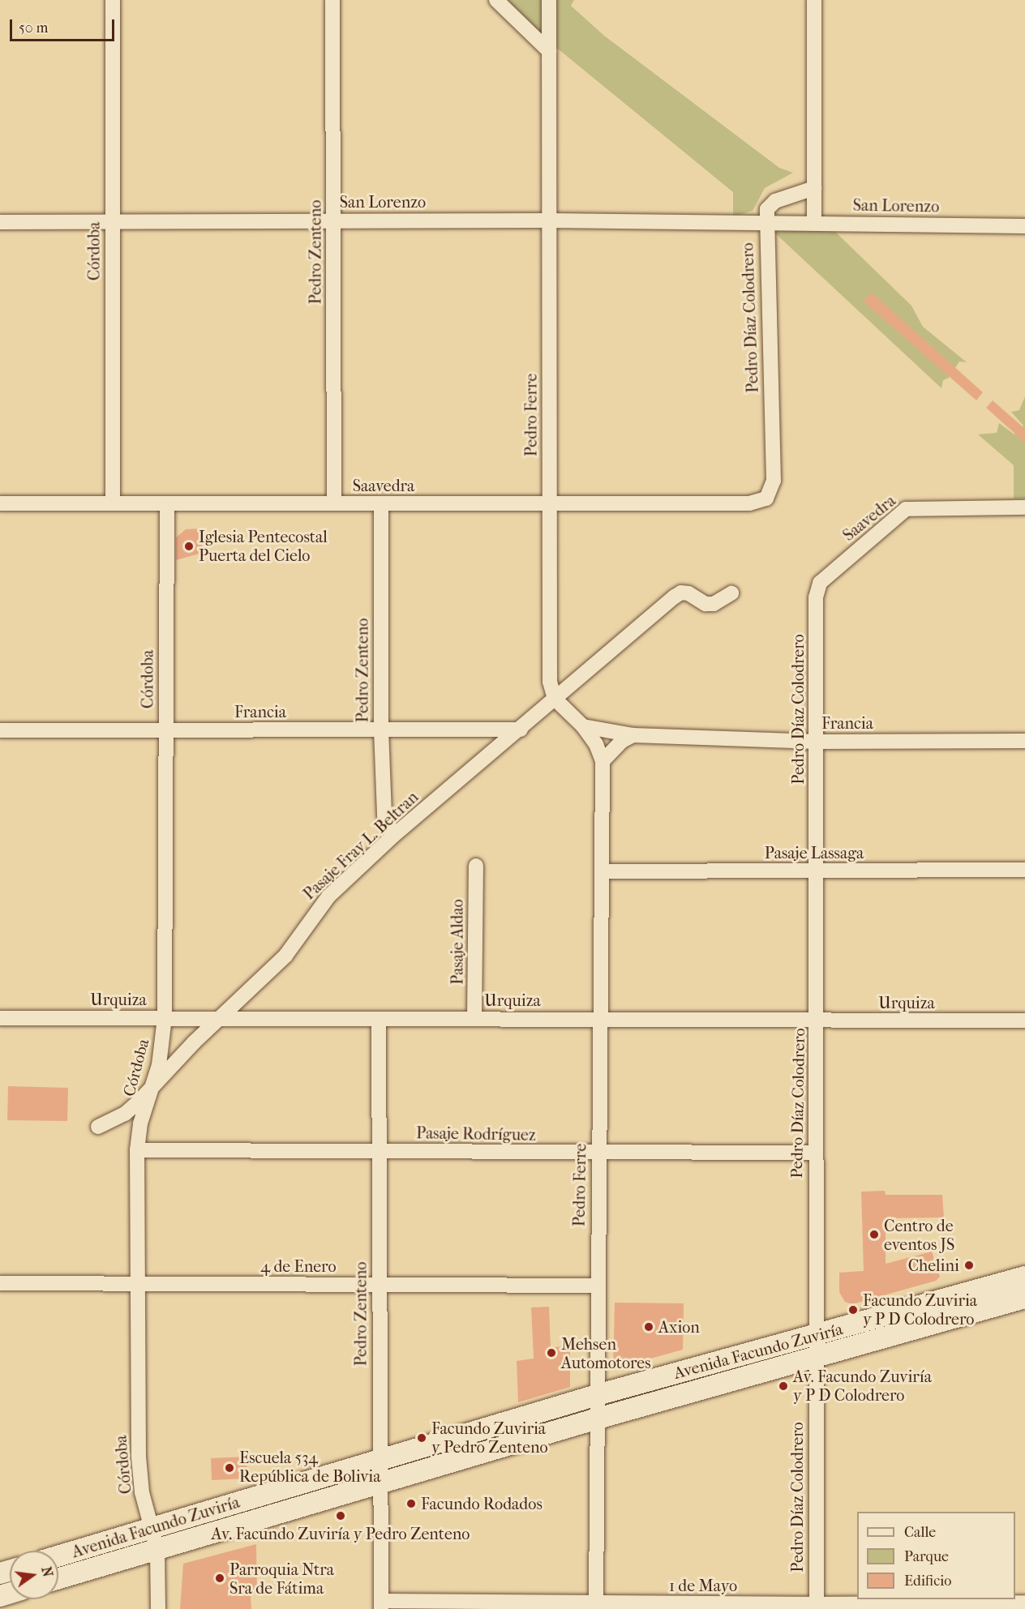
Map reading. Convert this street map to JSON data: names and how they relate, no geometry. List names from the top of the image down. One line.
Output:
{"streets":{"main road":["Avenida Facundo Zuviría"],"street":["San Lorenzo","Córdoba","Pedro Zenteno","Pedro Díaz Colodrero","Pedro Ferre","Saavedra","Francia","Pasaje Fray L. Beltran","Pasaje Lassaga","Pasaje Aldao","Urquiza","Pasaje Rodríguez","4 de Enero","1 de Mayo"]},"crossings":[["San Lorenzo","Córdoba"],["San Lorenzo","Pedro Zenteno"],["San Lorenzo","Pedro Díaz Colodrero"],["San Lorenzo","Pedro Ferre"],["Córdoba","Saavedra"],["Córdoba","Francia"],["Córdoba","Pasaje Fray L. Beltran"],["Córdoba","Urquiza"],["Córdoba","Pasaje Rodríguez"],["Córdoba","4 de Enero"],["Córdoba","Avenida Facundo Zuviría"],["Pedro Zenteno","Saavedra"],["Pedro Zenteno","Francia"],["Pedro Zenteno","Pasaje Fray L. Beltran"],["Pedro Zenteno","Urquiza"],["Pedro Zenteno","Pasaje Rodríguez"],["Pedro Zenteno","4 de Enero"],["Pedro Zenteno","Avenida Facundo Zuviría"],["Pedro Zenteno","1 de Mayo"],["Pedro Díaz Colodrero","Saavedra"],["Pedro Díaz Colodrero","Francia"],["Pedro Díaz Colodrero","Pasaje Lassaga"],["Pedro Díaz Colodrero","Urquiza"],["Pedro Díaz Colodrero","Pasaje Rodríguez"],["Pedro Díaz Colodrero","Avenida Facundo Zuviría"],["Pedro Díaz Colodrero","1 de Mayo"],["Pedro Ferre","Saavedra"],["Pedro Ferre","Francia"],["Pedro Ferre","Pasaje Fray L. Beltran"],["Pedro Ferre","Pasaje Lassaga"],["Pedro Ferre","Urquiza"],["Pedro Ferre","Pasaje Rodríguez"],["Pedro Ferre","4 de Enero"],["Pedro Ferre","Avenida Facundo Zuviría"],["Pedro Ferre","1 de Mayo"],["Francia","Pasaje Fray L. Beltran"],["Pasaje Fray L. Beltran","Urquiza"],["Pasaje Aldao","Urquiza"]],"places":["Iglesia Pentecostal Puerta del Cielo","Centro de eventos JS","Chelini","Facundo Zuviria y P D Colodrero","Axion","Mehsen Automotores","Av. Facundo Zuviría y P D Colodrero","Facundo Zuviria y Pedro Zenteno","Escuela 534 República de Bolivia","Facundo Rodados","Av. Facundo Zuviría y Pedro Zenteno","Parroquia Ntra Sra de Fátima"],"legend":["Calle","Parque","Edificio"],"scale_bar":"50 m","north":"right"}
